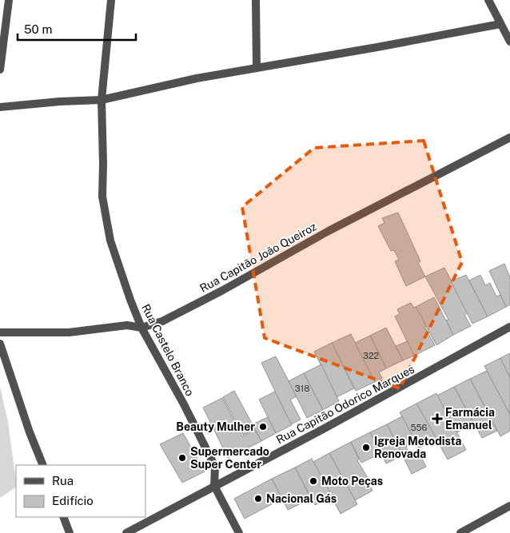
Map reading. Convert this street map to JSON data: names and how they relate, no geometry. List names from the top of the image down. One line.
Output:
{"streets":{"street":["Rua Capitão João Queiroz","Rua Castelo Branco","Rua Capitão Odorico Marques"]},"crossings":[["Rua Capitão João Queiroz","Rua Castelo Branco"],["Rua Castelo Branco","Rua Capitão Odorico Marques"]],"places":{"health":["Farmácia Emanuel"],"other":["Beauty Mulher","Igreja Metodista Renovada","Supermercado Super Center","Moto Peças","Nacional Gás"]},"house_numbers":["322","318","556"],"legend":["Rua","Edifício"],"scale_bar":"50 m"}
